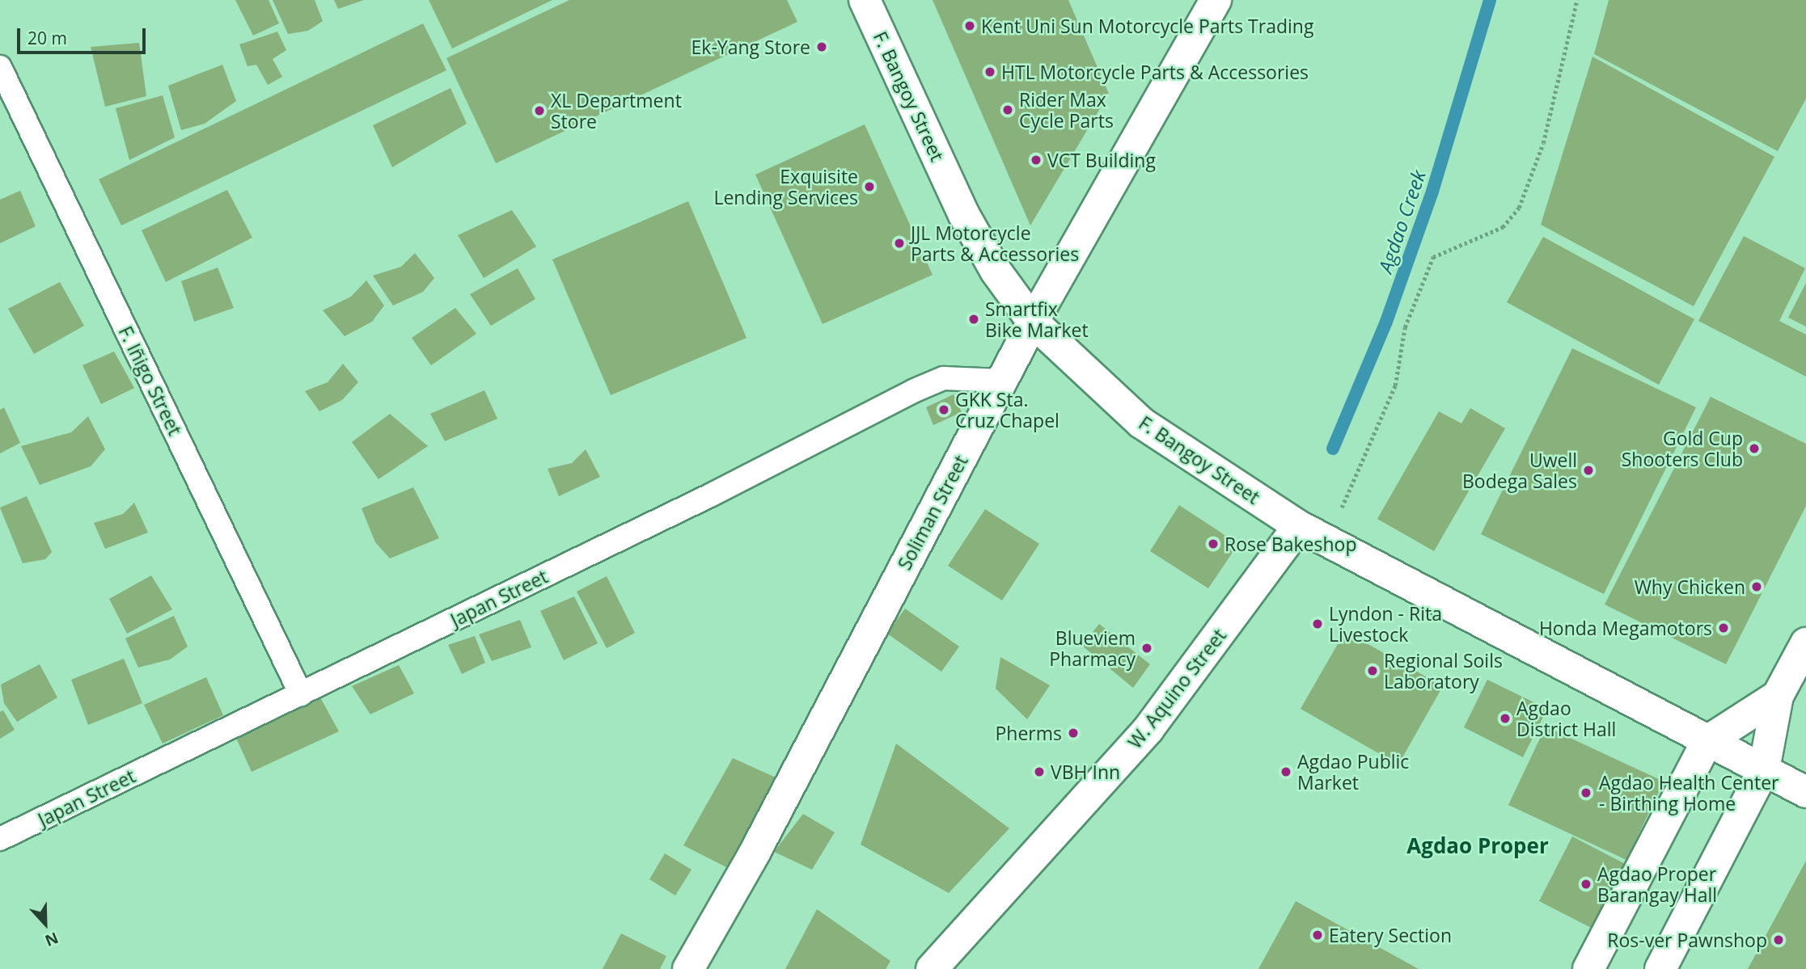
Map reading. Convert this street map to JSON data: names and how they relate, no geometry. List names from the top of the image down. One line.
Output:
{"streets":{"street":["F. Bangoy Street","Soliman Street","W. Aquino Street"],"lane":["F. Iñigo Street","Japan Street"]},"crossings":[["F. Bangoy Street","Soliman Street"],["F. Bangoy Street","W. Aquino Street"],["F. Iñigo Street","Japan Street"],["Soliman Street","Japan Street"]],"districts":["Agdao Proper"],"water":["Agdao Creek"],"places":["Kent Uni Sun Motorcycle Parts Trading","Ek-Yang Store","HTL Motorcycle Parts & Accessories","Rider Max Cycle Parts","XL Department Store","VCT Building","Exquisite Lending Services","JJL Motorcycle Parts & Accessories","Smartfix Bike Market","GKK Sta. Cruz Chapel","Gold Cup Shooters Club","Uwell Bodega Sales","Rose Bakeshop","Why Chicken","Lyndon - Rita Livestock","Honda Megamotors","Blueviem Pharmacy","Regional Soils Laboratory","Agdao District Hall","Pherms","VBH Inn","Agdao Public Market","Agdao Health Center - Birthing Home","Agdao Proper Barangay Hall","Eatery Section","Ros-ver Pawnshop"],"scale_bar":"20 m","north":"bottom"}
